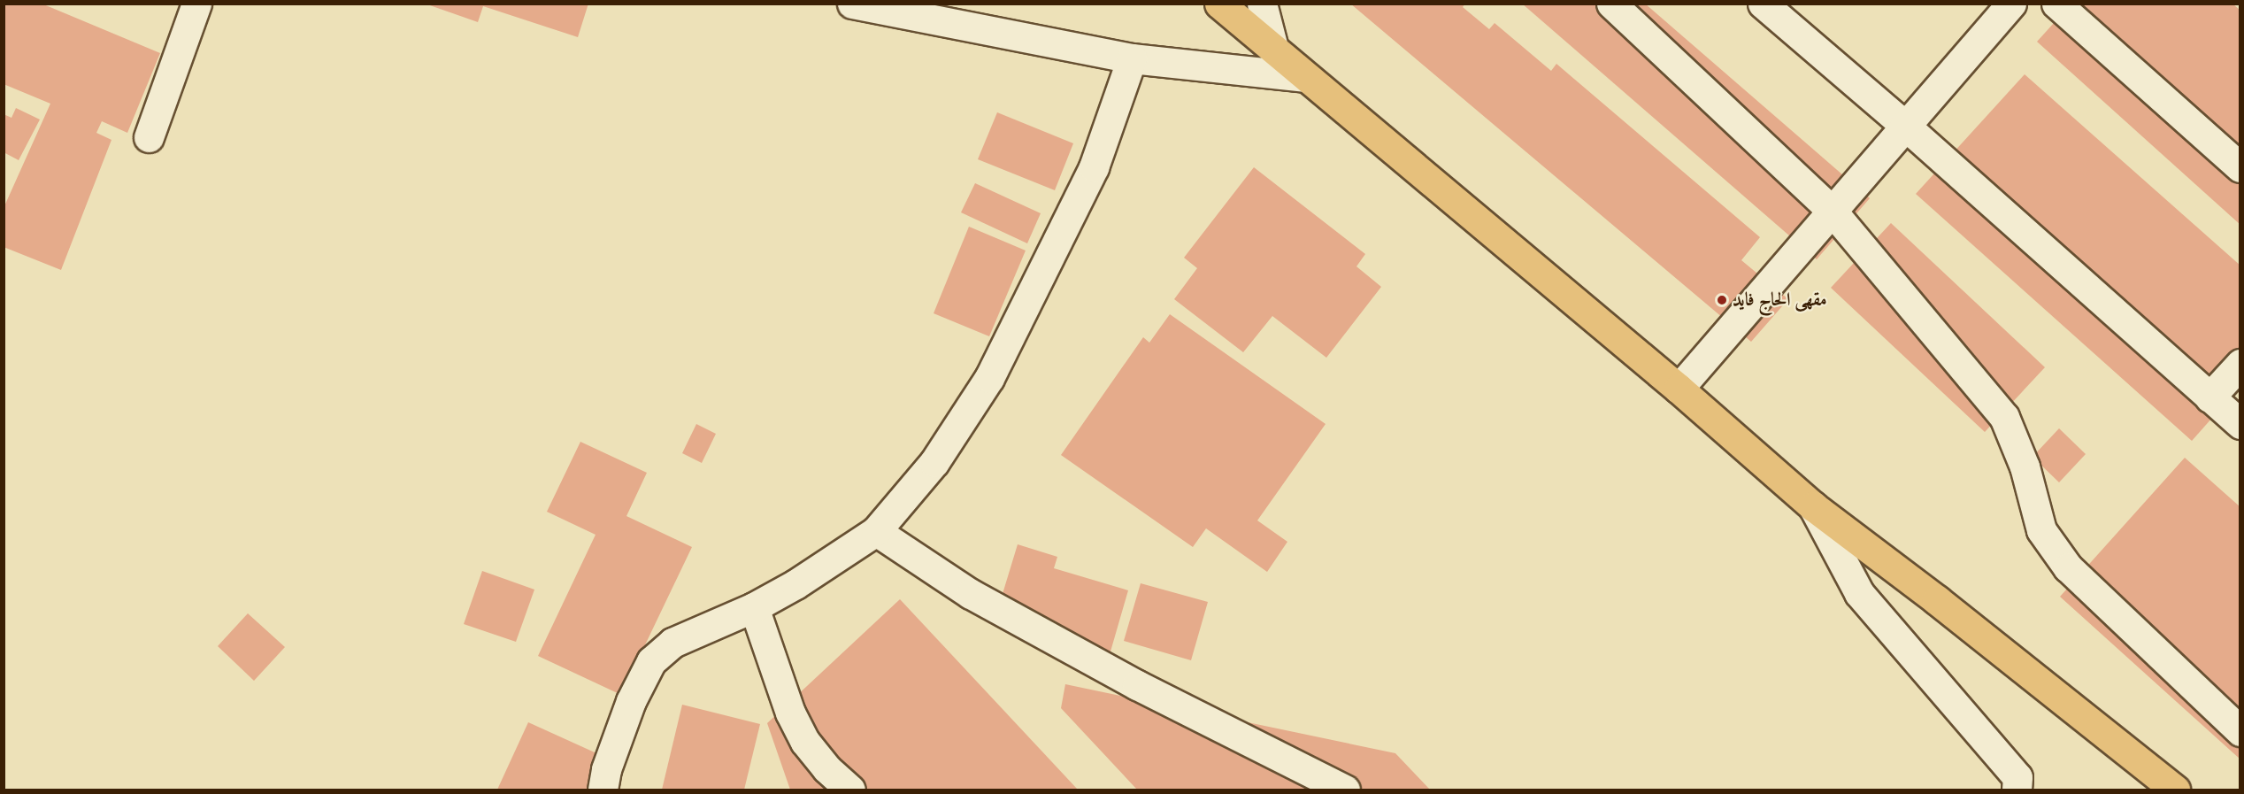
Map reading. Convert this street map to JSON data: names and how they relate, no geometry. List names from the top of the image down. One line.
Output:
{"places":["مقهى الحاج فايد"]}
